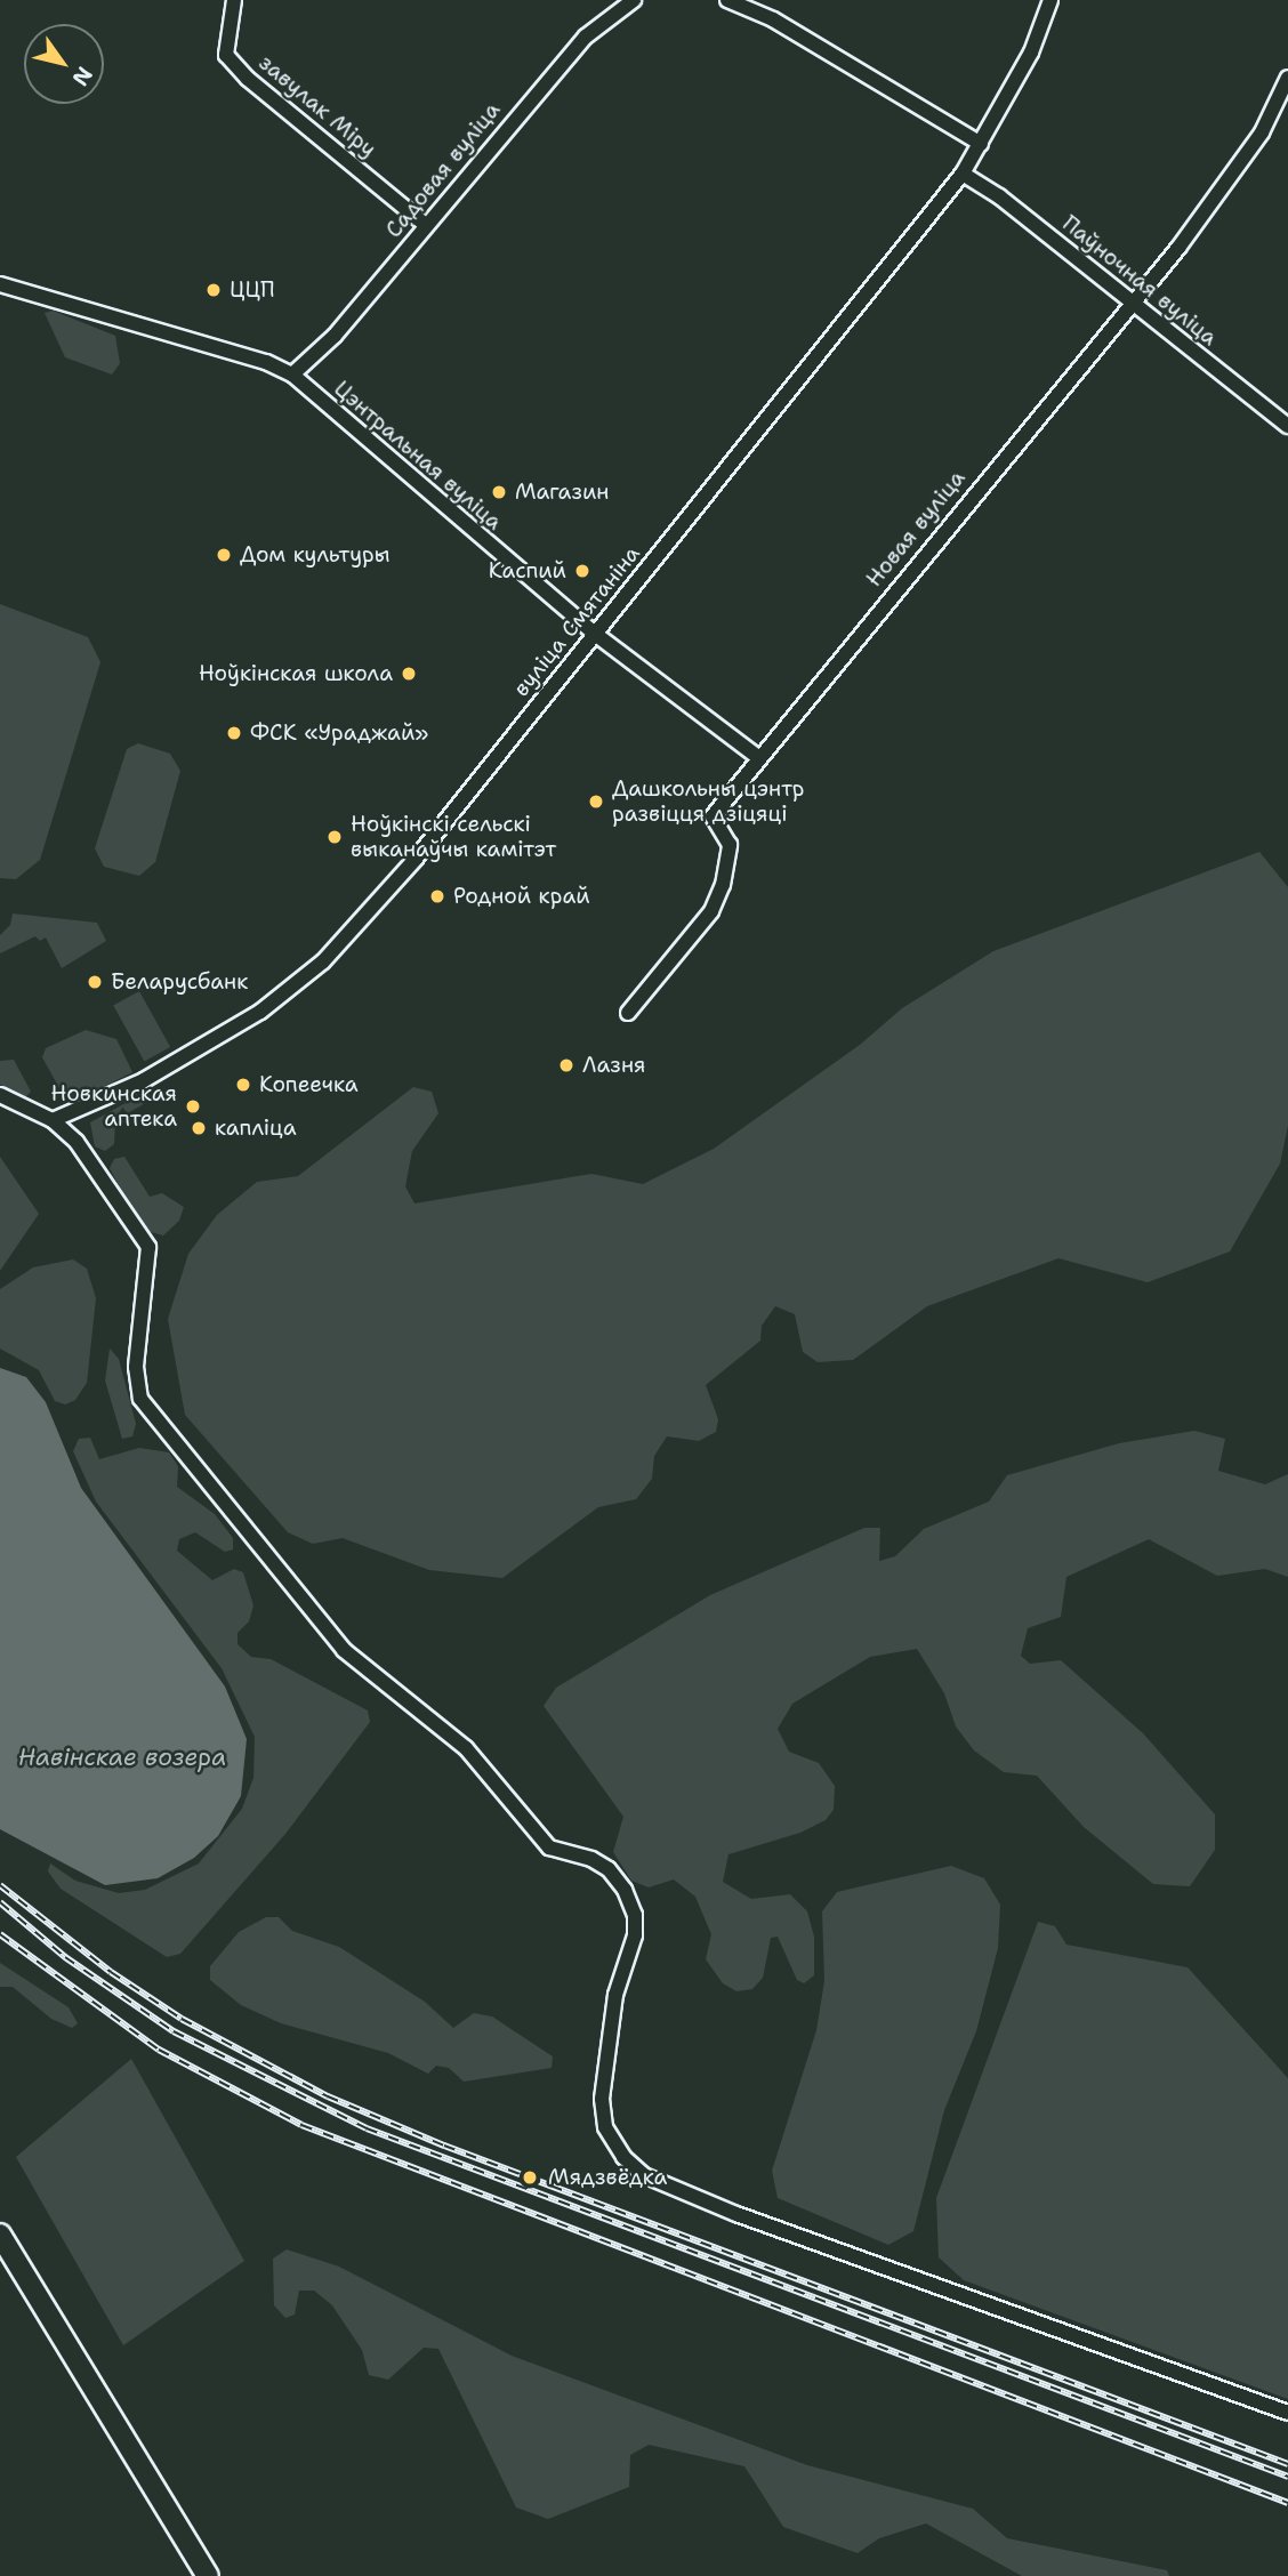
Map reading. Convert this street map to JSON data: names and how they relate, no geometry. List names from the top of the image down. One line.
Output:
{"streets":{"street":["завулак Міру","Садовая вуліца","Паўночная вуліца","Цэнтральная вуліца","Новая вуліца","вуліца Смятаніна"]},"crossings":[["завулак Міру","Садовая вуліца"],["Садовая вуліца","Цэнтральная вуліца"],["Паўночная вуліца","Новая вуліца"],["Паўночная вуліца","вуліца Смятаніна"],["Цэнтральная вуліца","Новая вуліца"],["Цэнтральная вуліца","вуліца Смятаніна"]],"water":["Навінскае возера"],"places":["ЦЦП","Магазин","Дом культуры","Каспий","Ноўкінская школа","ФСК «Ураджай»","Дашкольны цэнтр развіцця дзіцяці","Ноўкінскі сельскі выканаўчы камітэт","Родной край","Беларусбанк","Лазня","Копеечка","Новкинская аптека","капліца","Мядзвёдка"],"north":"bottom right"}
